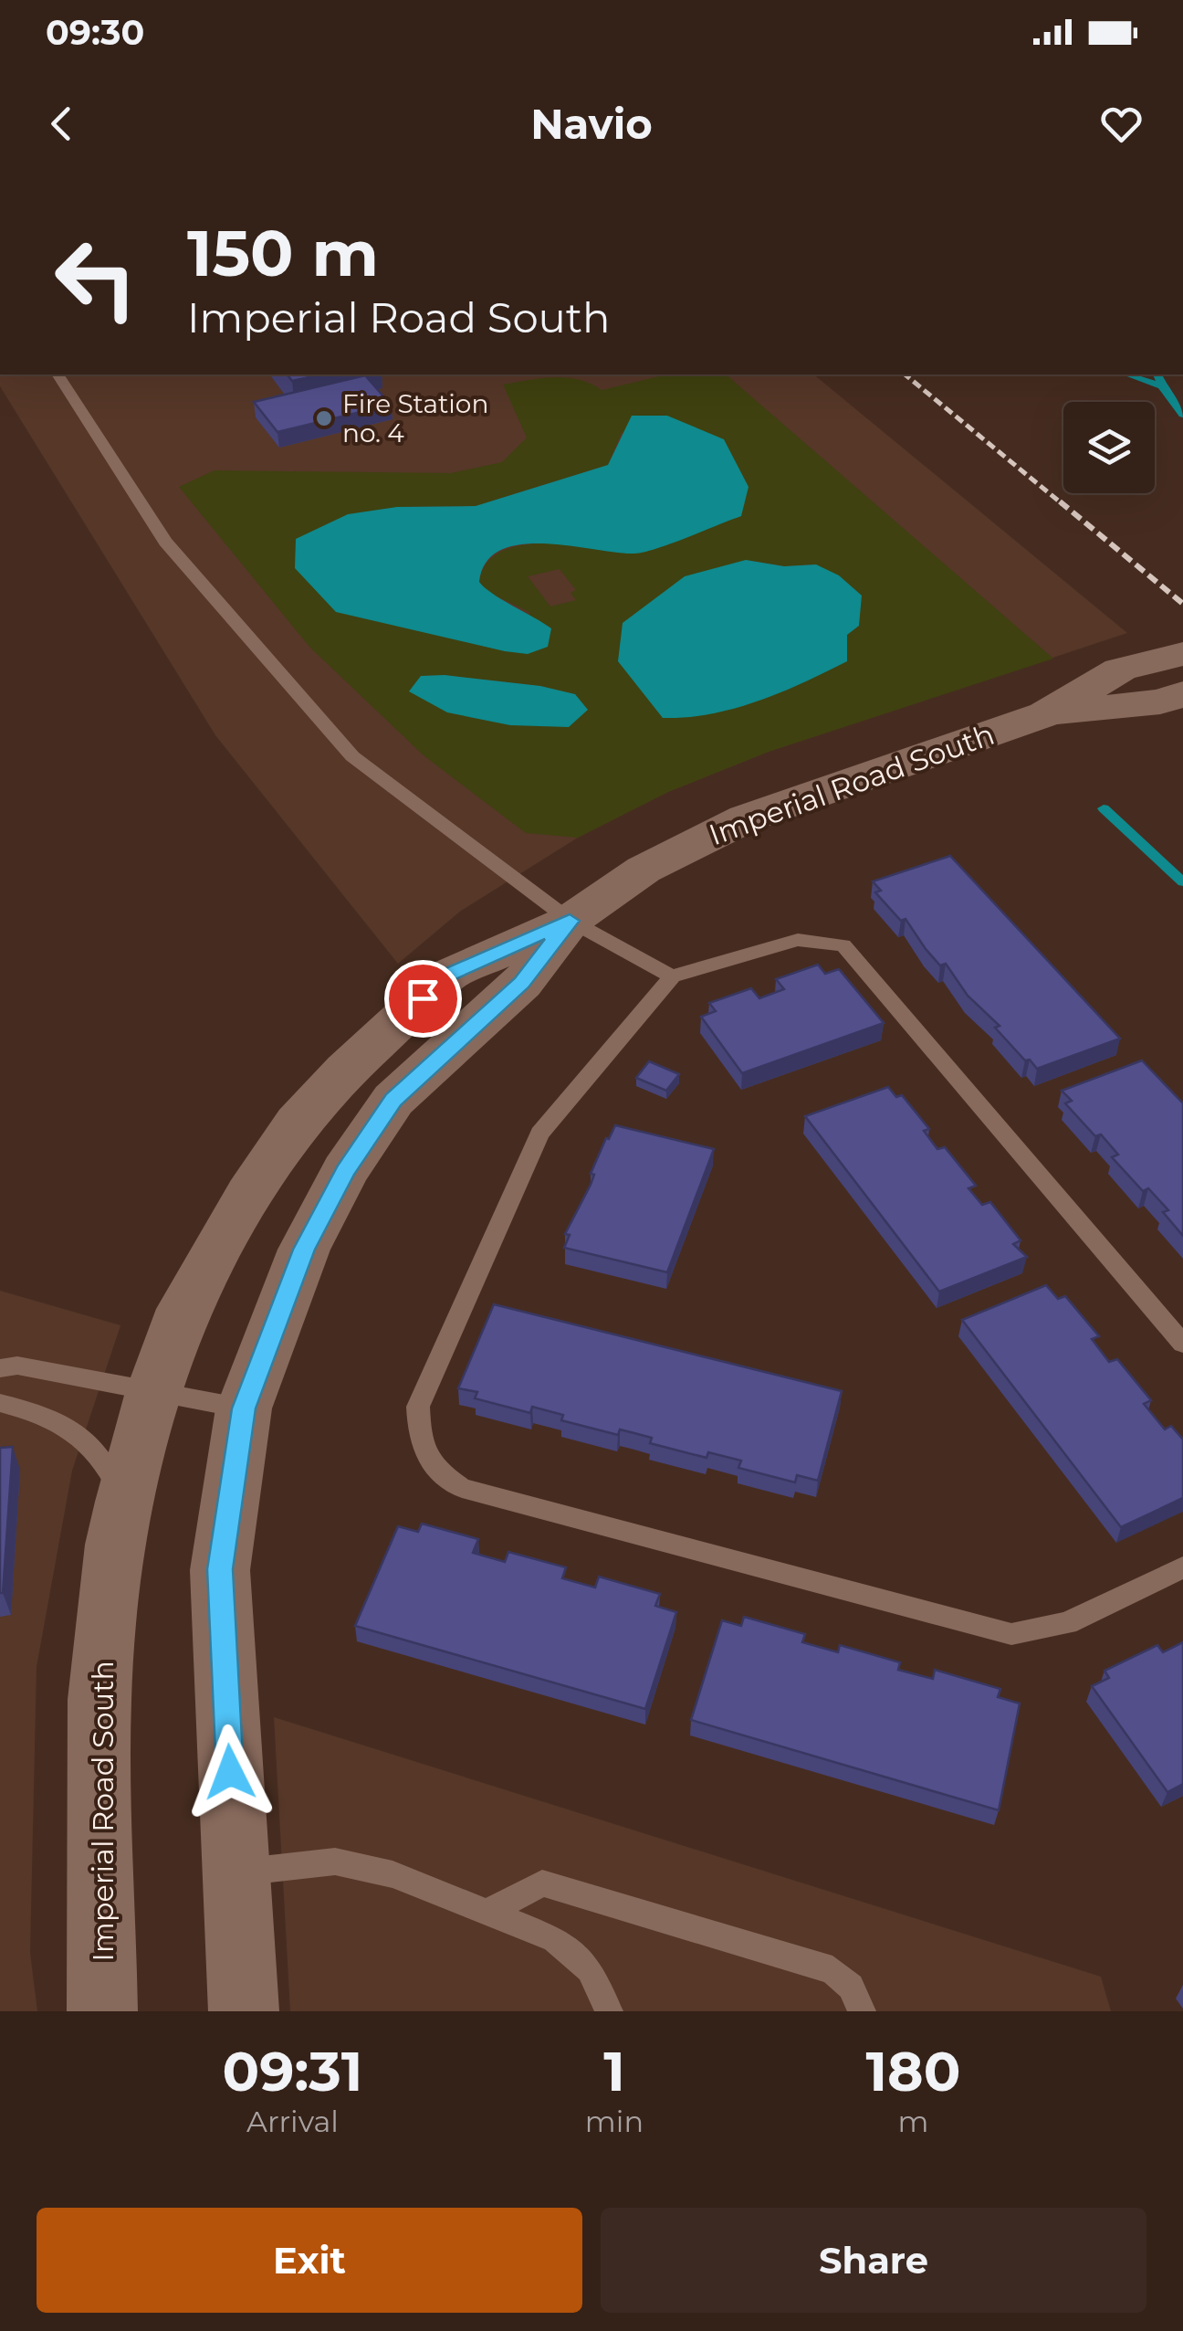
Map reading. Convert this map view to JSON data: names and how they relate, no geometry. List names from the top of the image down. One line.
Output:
{"streets":{"street":["Imperial Road South"]},"places":["Fire Station no. 4"],"page":{"status":"09:30","header":"Navio","turn":["150 m","Imperial Road South"],"eta":["09:31","Arrival","1","min","180","m"],"buttons":["Exit","Share"]}}
